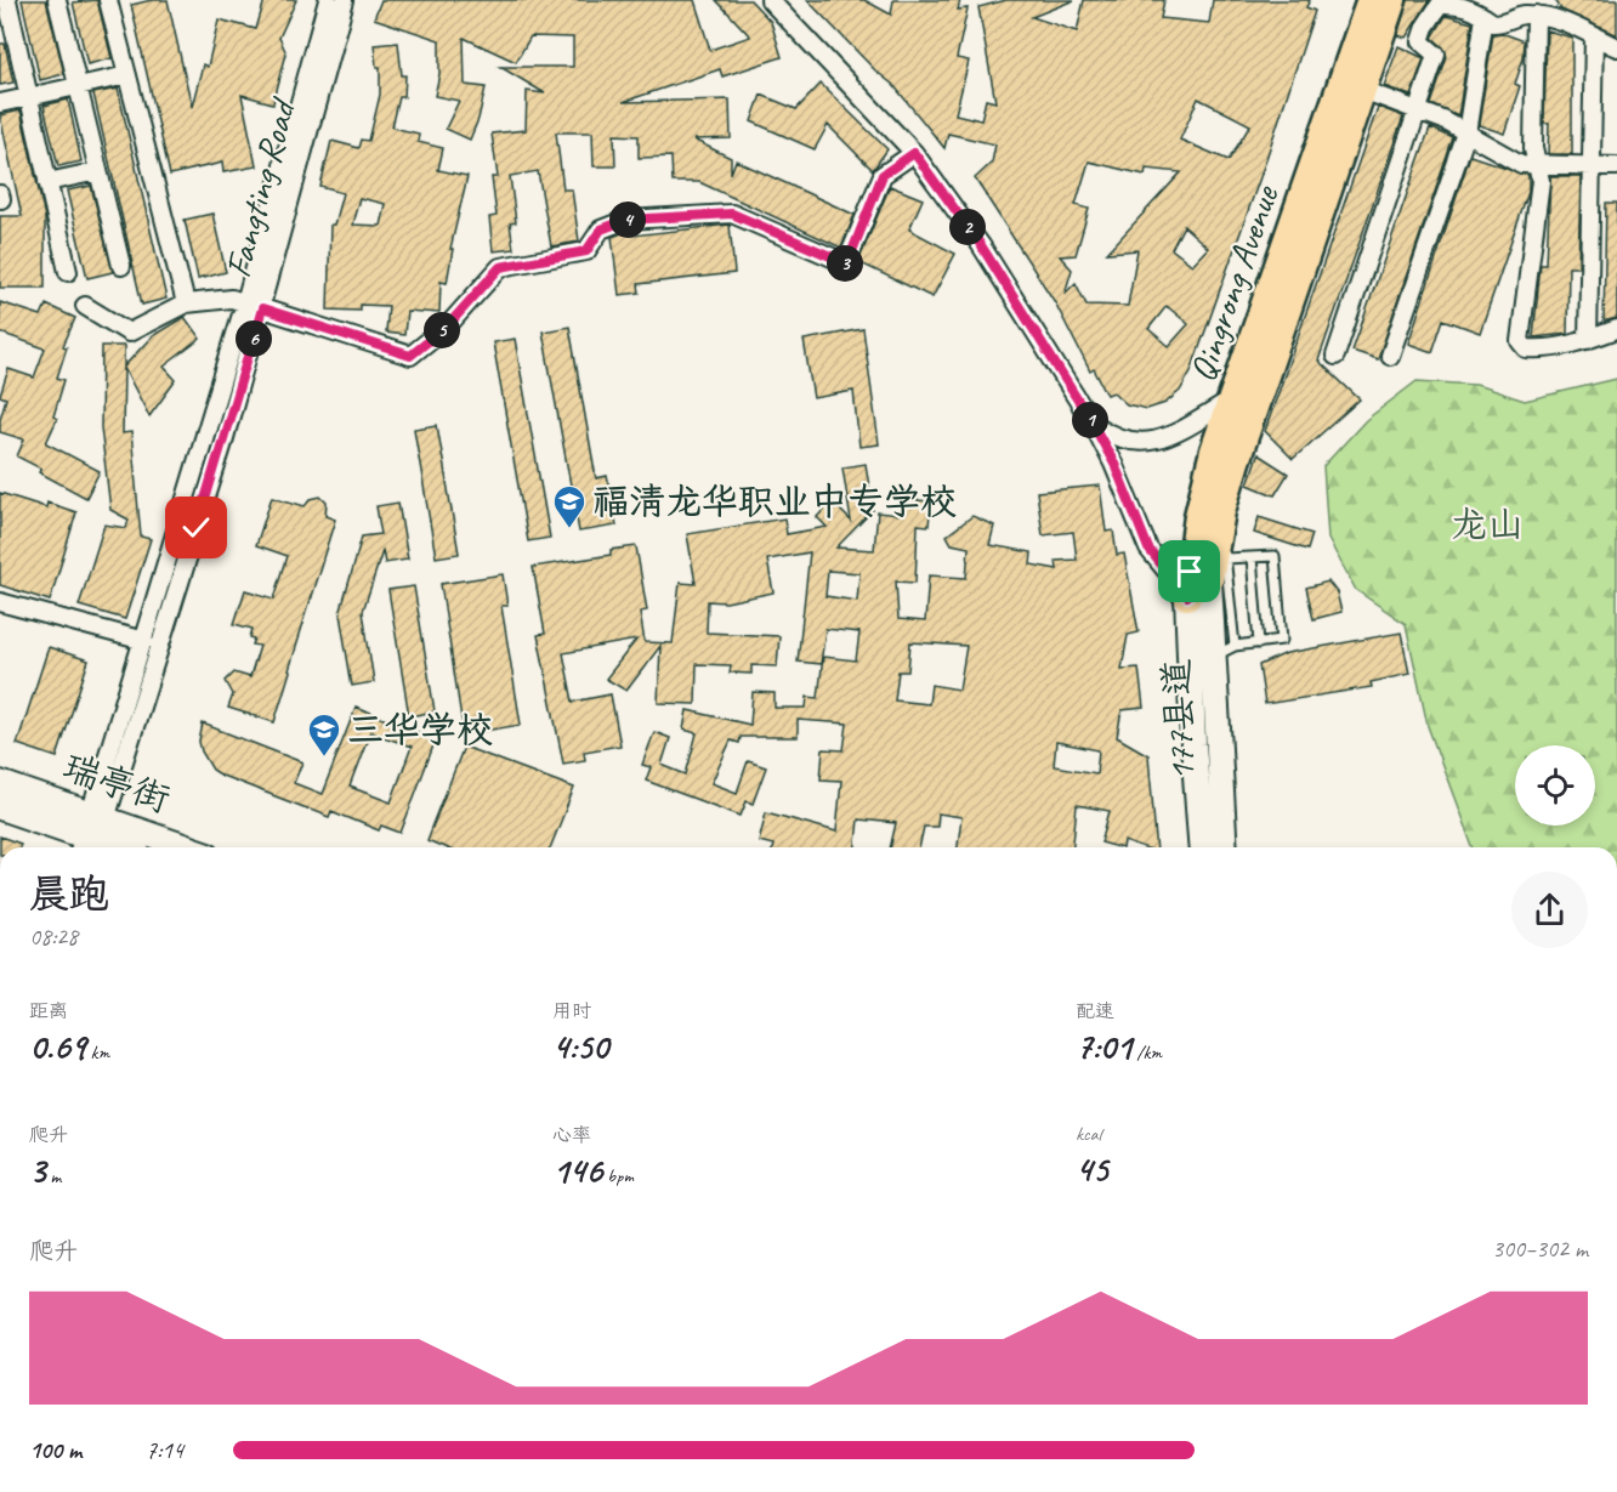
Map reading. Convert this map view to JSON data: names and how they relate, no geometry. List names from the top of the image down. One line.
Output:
{"streets":{"main road":["Qingrong Avenue","177县道","瑞亭街"],"street":["Fangting Road"]},"crossings":[["Fangting Road","瑞亭街"],["Qingrong Avenue","177县道"]],"parks":["龙山"],"places":{"school or university":["福清龙华职业中专学校","三华学校"]},"page":{"pins":["4","2","3","5","6","1"],"heading":["晨跑","08:28"],"stats":[["距离","0.69 km"],["用时","4:50"],["配速","7:01 /km"],["爬升","3 m"],["心率","146 bpm"],["kcal","45"]],"chart":["爬升","300–302 m"],"list":[{"name":"100 m","note":"7:14"}]}}
